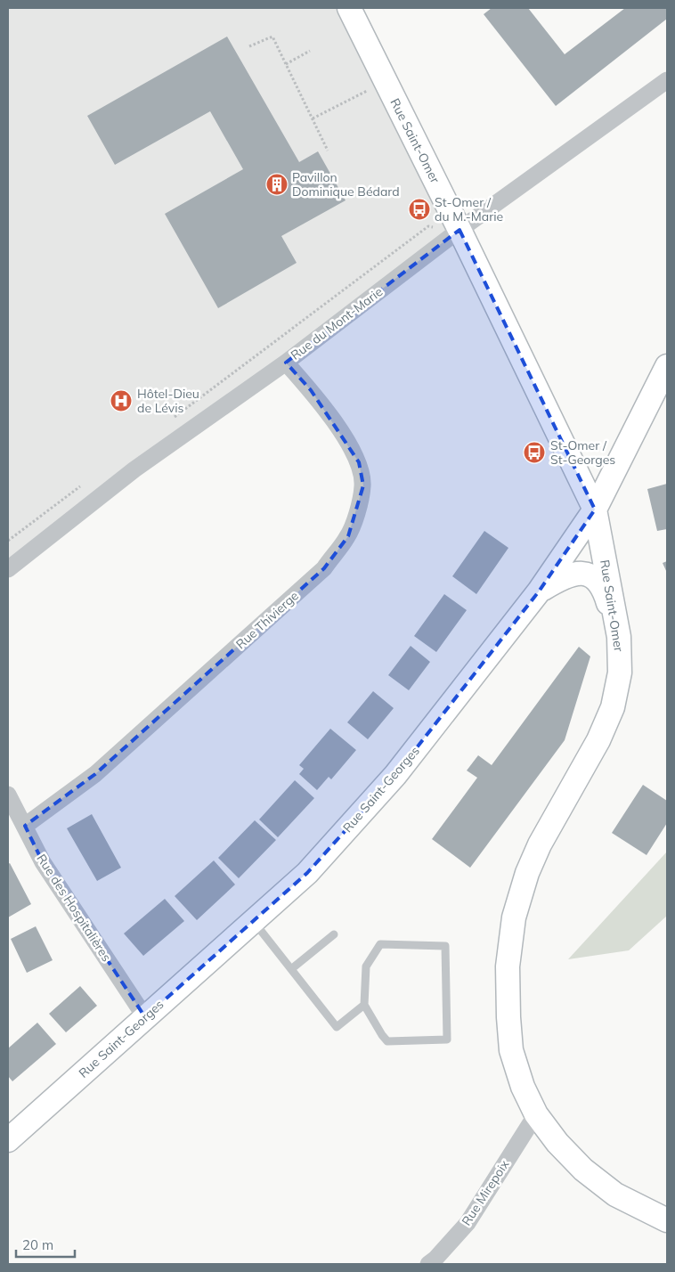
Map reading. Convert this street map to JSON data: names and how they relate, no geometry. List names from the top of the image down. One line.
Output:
{"streets":{"street":["Rue Saint-Omer","Rue du Mont-Marie","Rue Thivierge","Rue Saint-Georges","Rue des Hospitalières","Rue Mirepoix"]},"crossings":[["Rue Saint-Omer","Rue du Mont-Marie"],["Rue Saint-Omer","Rue Saint-Georges"],["Rue Saint-Omer","Rue Mirepoix"],["Rue du Mont-Marie","Rue Thivierge"],["Rue Thivierge","Rue des Hospitalières"],["Rue Saint-Georges","Rue des Hospitalières"]],"places":{"building":["Pavillon Dominique Bédard"],"bus stop":["St-Omer / du M.-Marie","St-Omer / St-Georges"],"hospital":["Hôtel-Dieu de Lévis"]},"scale_bar":"20 m"}
